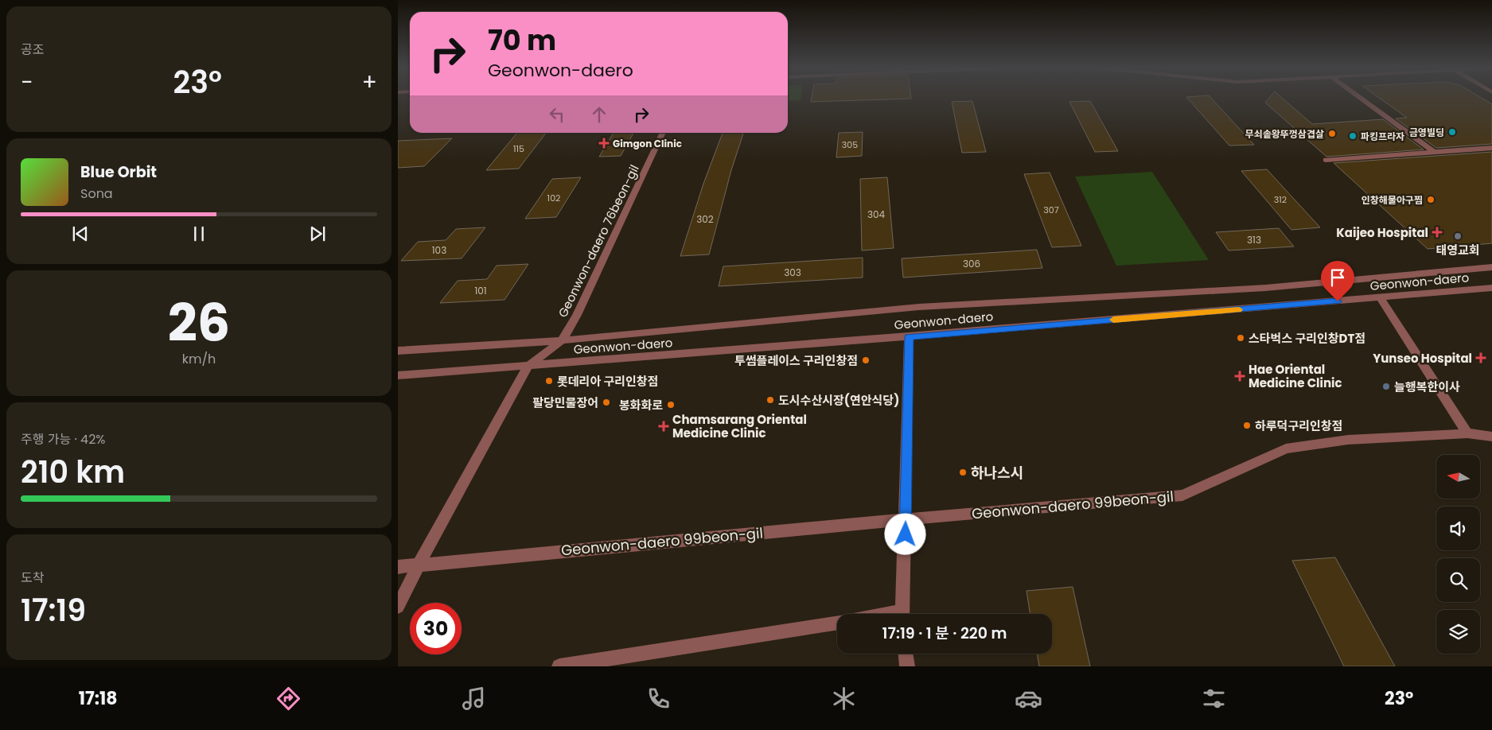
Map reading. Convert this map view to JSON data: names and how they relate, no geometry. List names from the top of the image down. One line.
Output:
{"streets":{"street":["Geonwon-daero 76beon-gil","Geonwon-daero","Geonwon-daero 99beon-gil"]},"crossings":[["Geonwon-daero 76beon-gil","Geonwon-daero"]],"places":{"other":["금영빌딩","무쇠솥왕뚜껑삼겹살","파킹프라자","인창해물아구찜","태영교회","스타벅스 구리인창DT점","투썸플레이스 구리인창점","롯데리아 구리인창점","늘행복한이사","도시수산시장(연안식당)","팔당민물장어","봉화화로","하루덕구리인창점","하나스시"],"health":["Gimgon Clinic","Kaijeo Hospital","Yunseo Hospital","Hae Oriental Medicine Clinic","Chamsarang Oriental Medicine Clinic"]},"house_numbers":["305","115","102","312","307","304","302","313","103","306","303","101"],"north":"left","page":{"tile":["공조",["26","km/h"],["주행 가능 · 42%","210 km"],["도착","17:19"]],"turn":["70 m","Geonwon-daero"],"heat":["−","23°","+"],"song":["Blue Orbit","Sona"],"limit":"30","trip":"17:19 · 1 분 · 220 m","tabs":["17:18","23°"]}}
